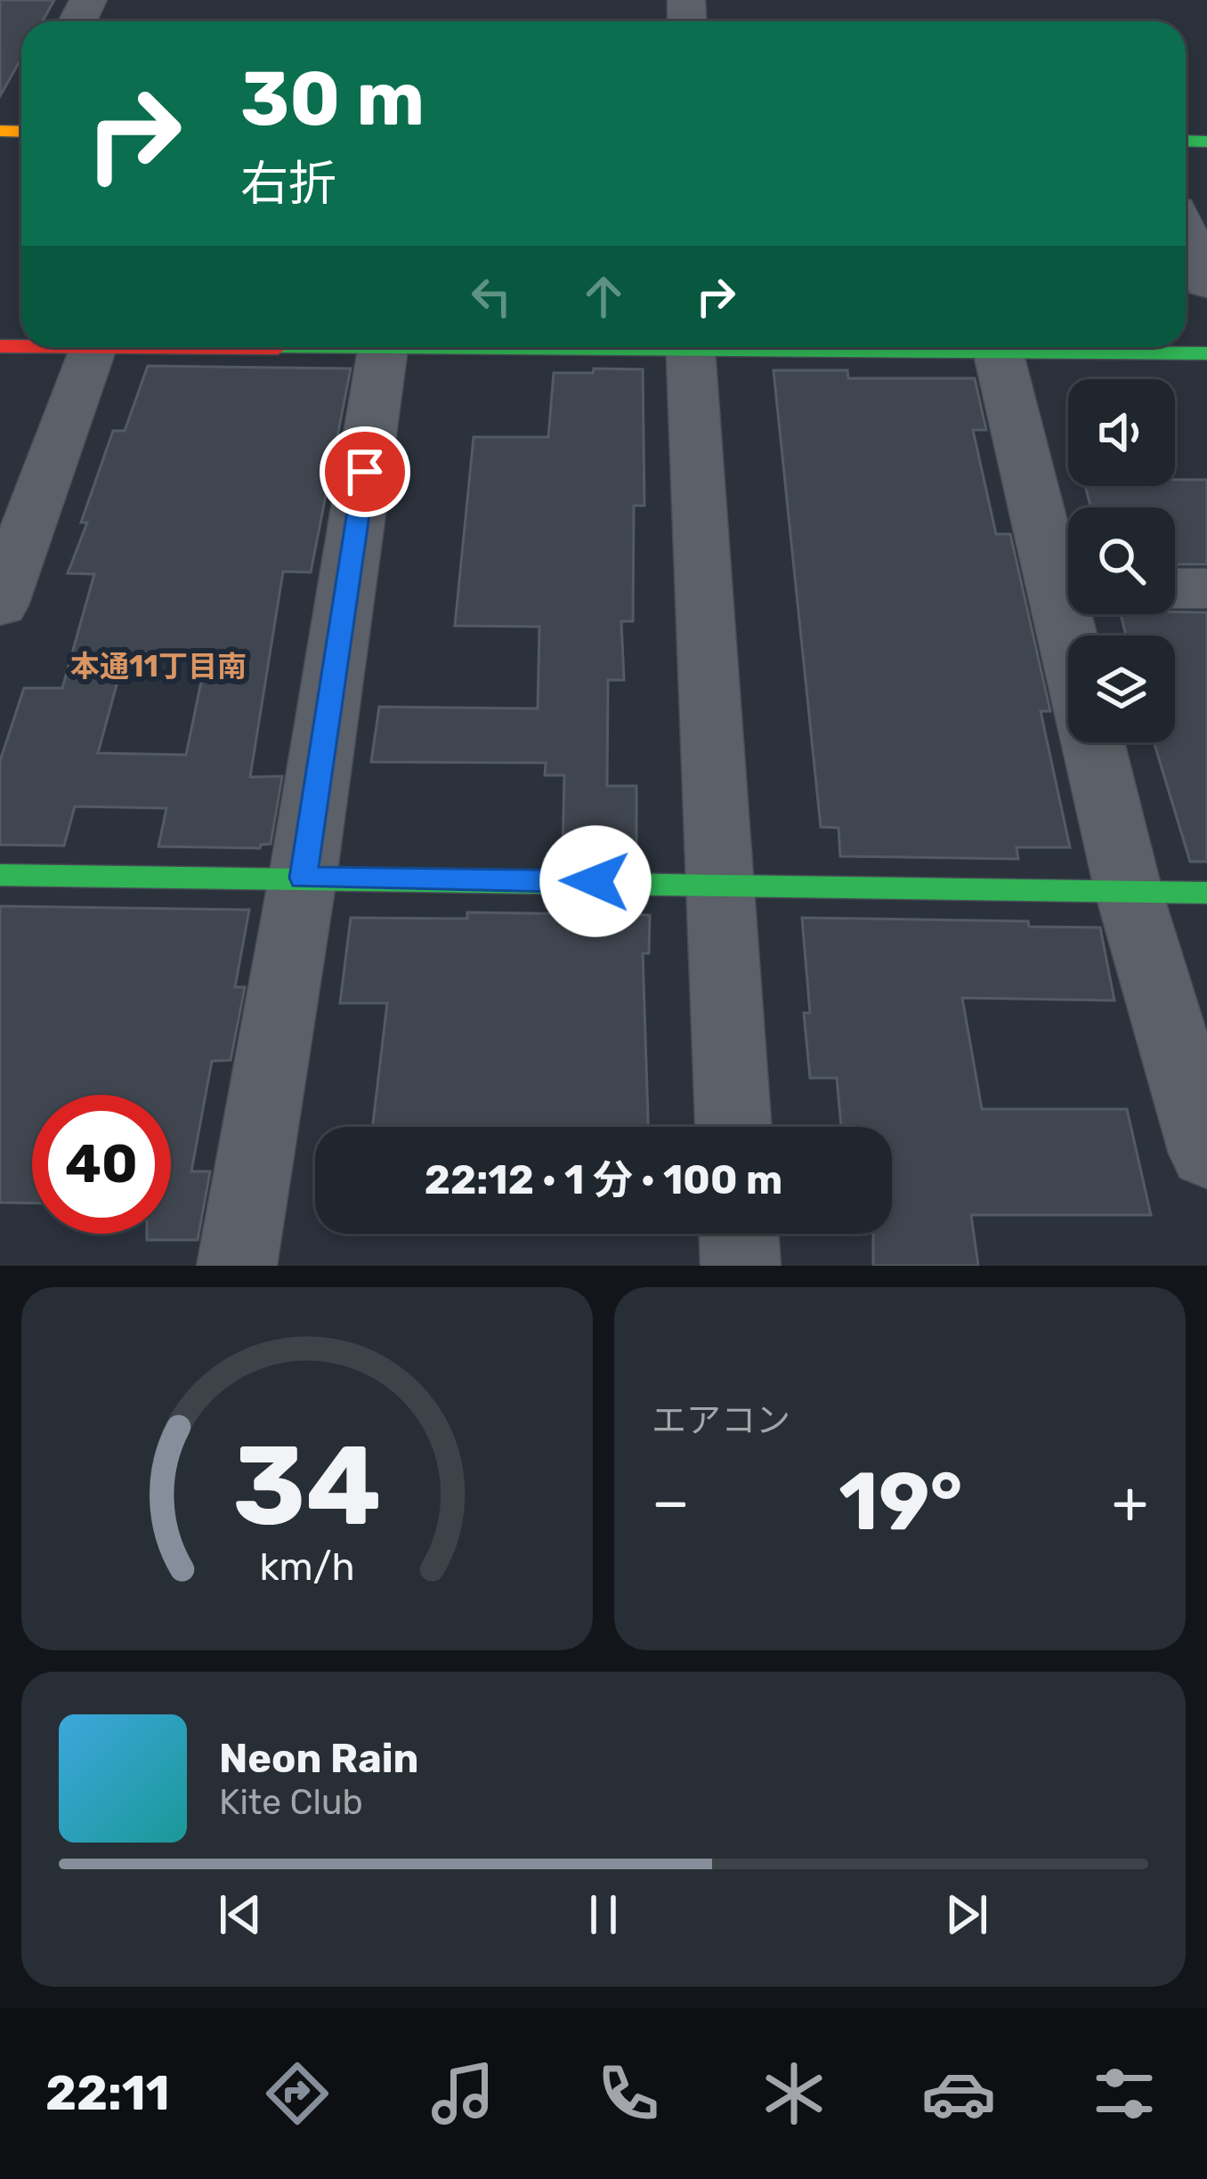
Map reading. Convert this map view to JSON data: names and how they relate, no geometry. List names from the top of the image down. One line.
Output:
{"districts":["本通11丁目南"],"page":{"turn":["30 m","右折"],"limit":"40","trip":"22:12 · 1 分 · 100 m","tile":"エアコン","heat":["−","19°","+"],"song":["Neon Rain","Kite Club"],"tabs":"22:11","gauge":["34","km/h"]}}
